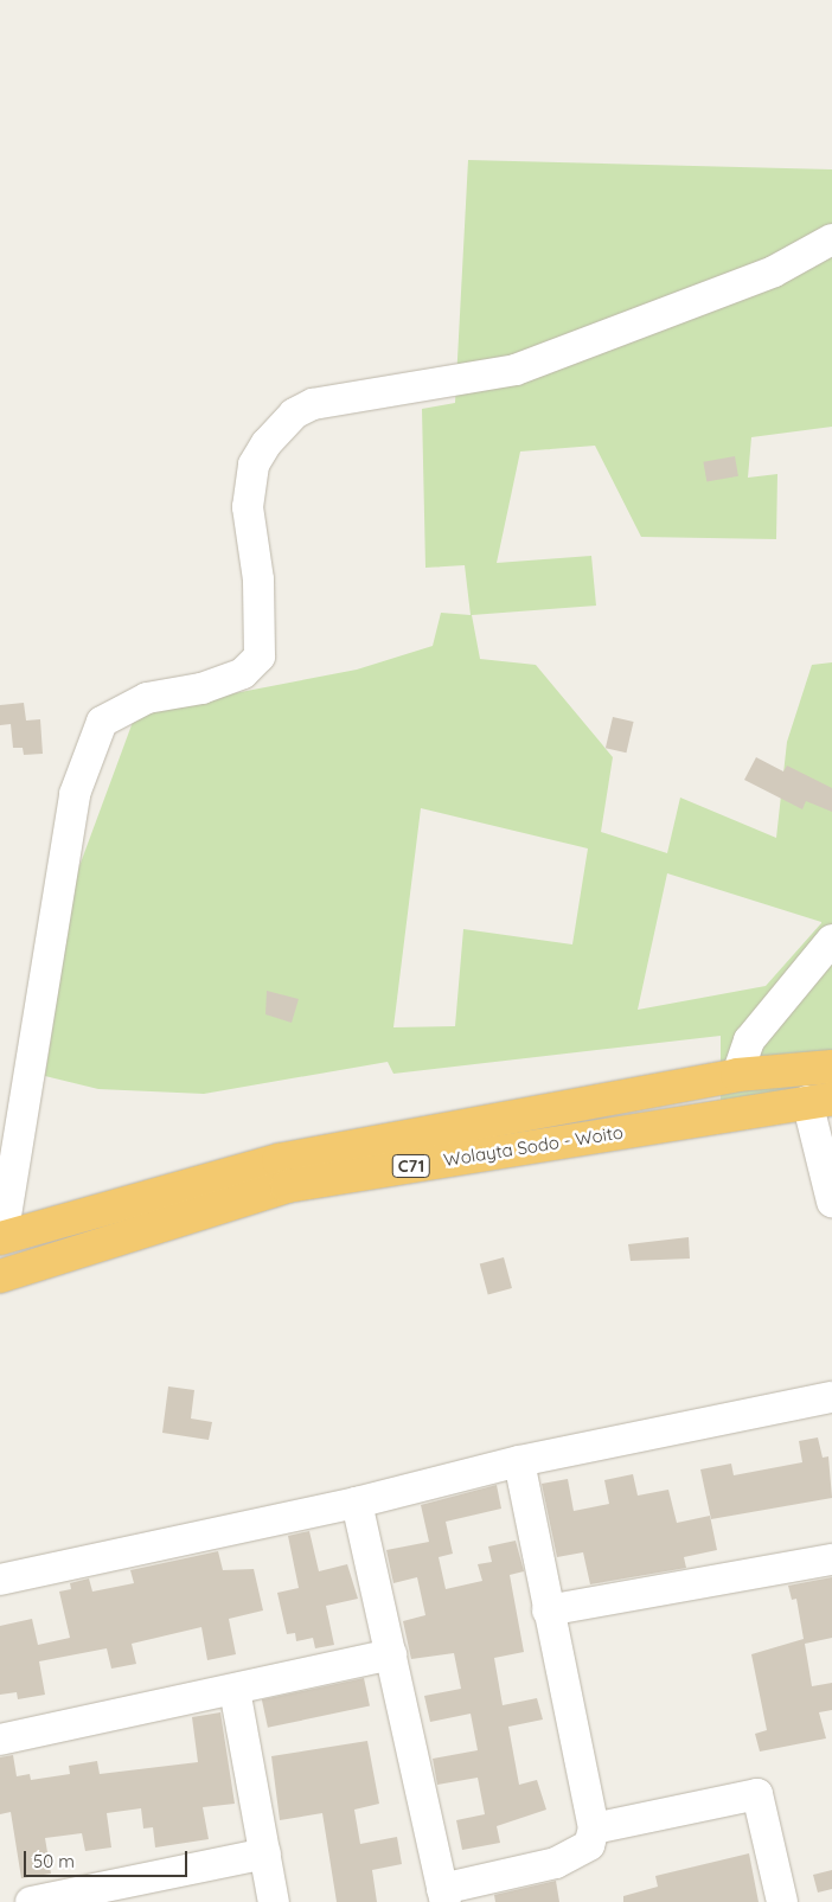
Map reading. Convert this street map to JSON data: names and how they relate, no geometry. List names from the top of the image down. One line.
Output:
{"streets":{"highway":["Wolayta Sodo - Woito","C71"]},"scale_bar":"50 m"}
